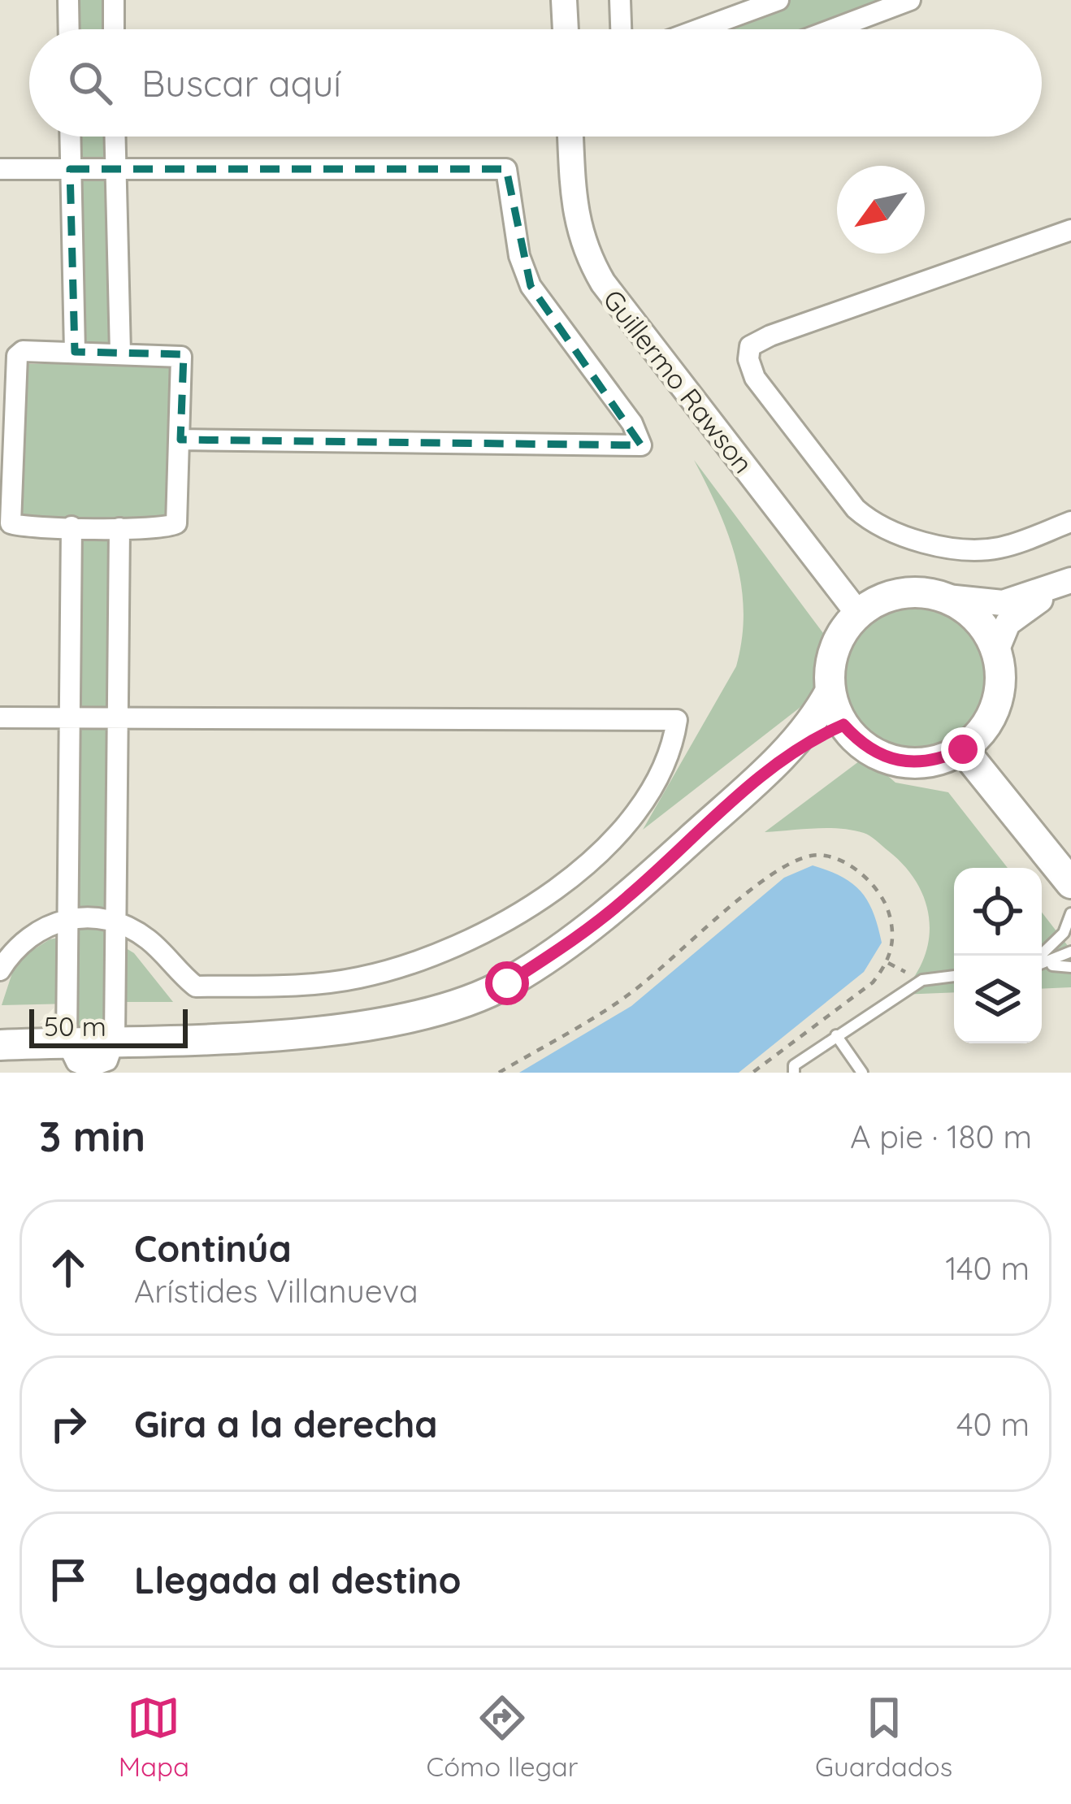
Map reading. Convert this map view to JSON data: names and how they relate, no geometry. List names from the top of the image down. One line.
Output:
{"streets":{"street":["Guillermo Rawson"]},"scale_bar":"50 m","north":"bottom left","page":{"search":"Buscar aquí","scale":"50 m","heading":["3 min","A pie · 180 m"],"list":[["Continúa","Arístides Villanueva","140 m"],["Gira a la derecha","40 m"],"Llegada al destino"],"nav":["Mapa","Cómo llegar","Guardados"]}}
